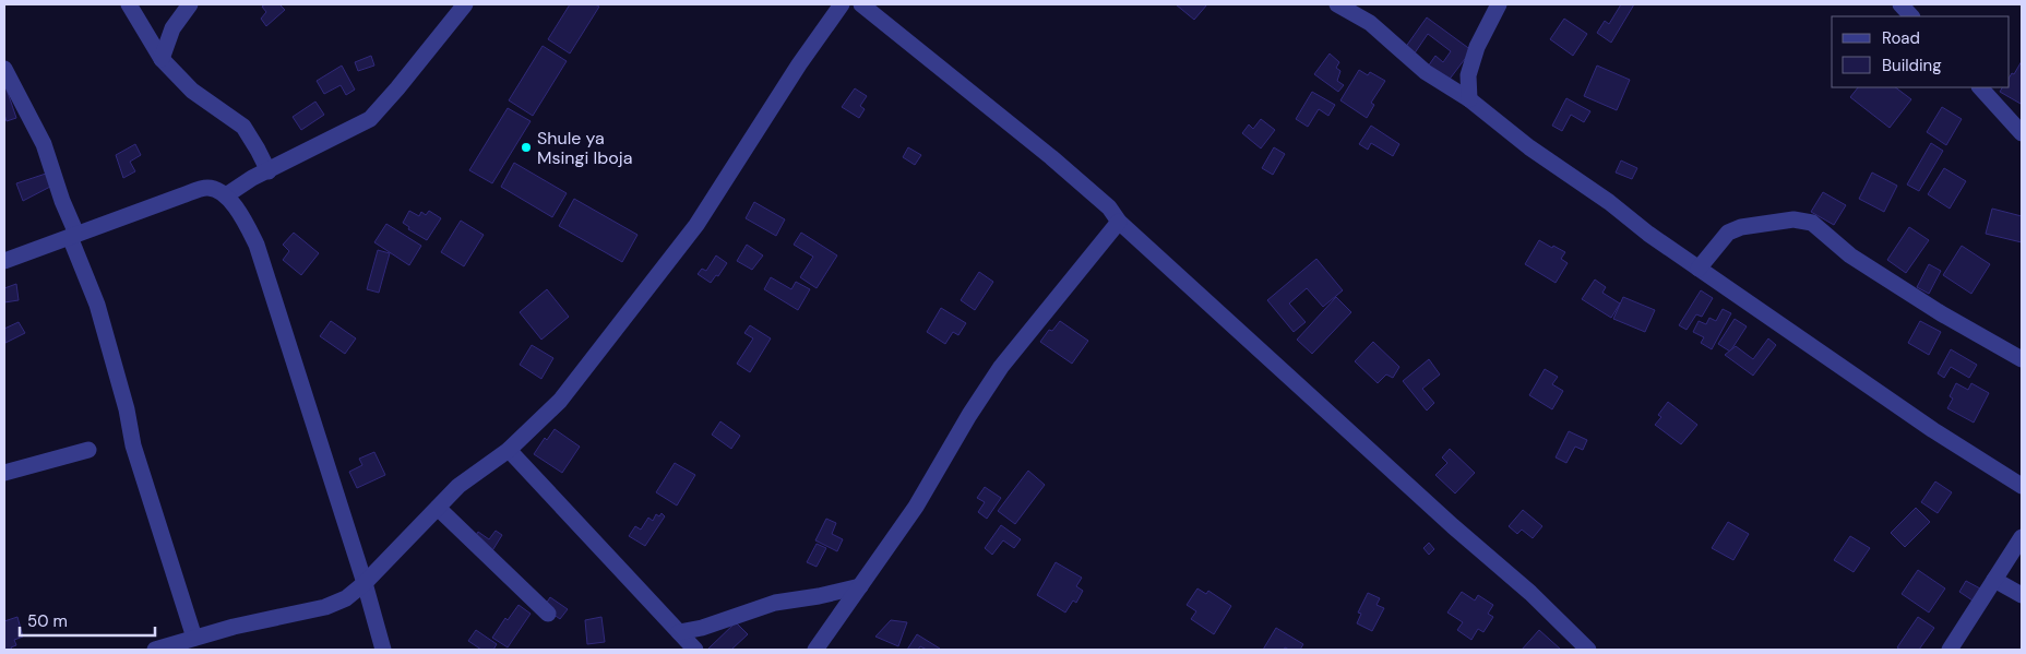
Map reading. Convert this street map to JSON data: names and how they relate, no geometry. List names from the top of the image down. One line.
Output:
{"places":["Shule ya Msingi Iboja"],"legend":["Road","Building"],"scale_bar":"50 m"}
